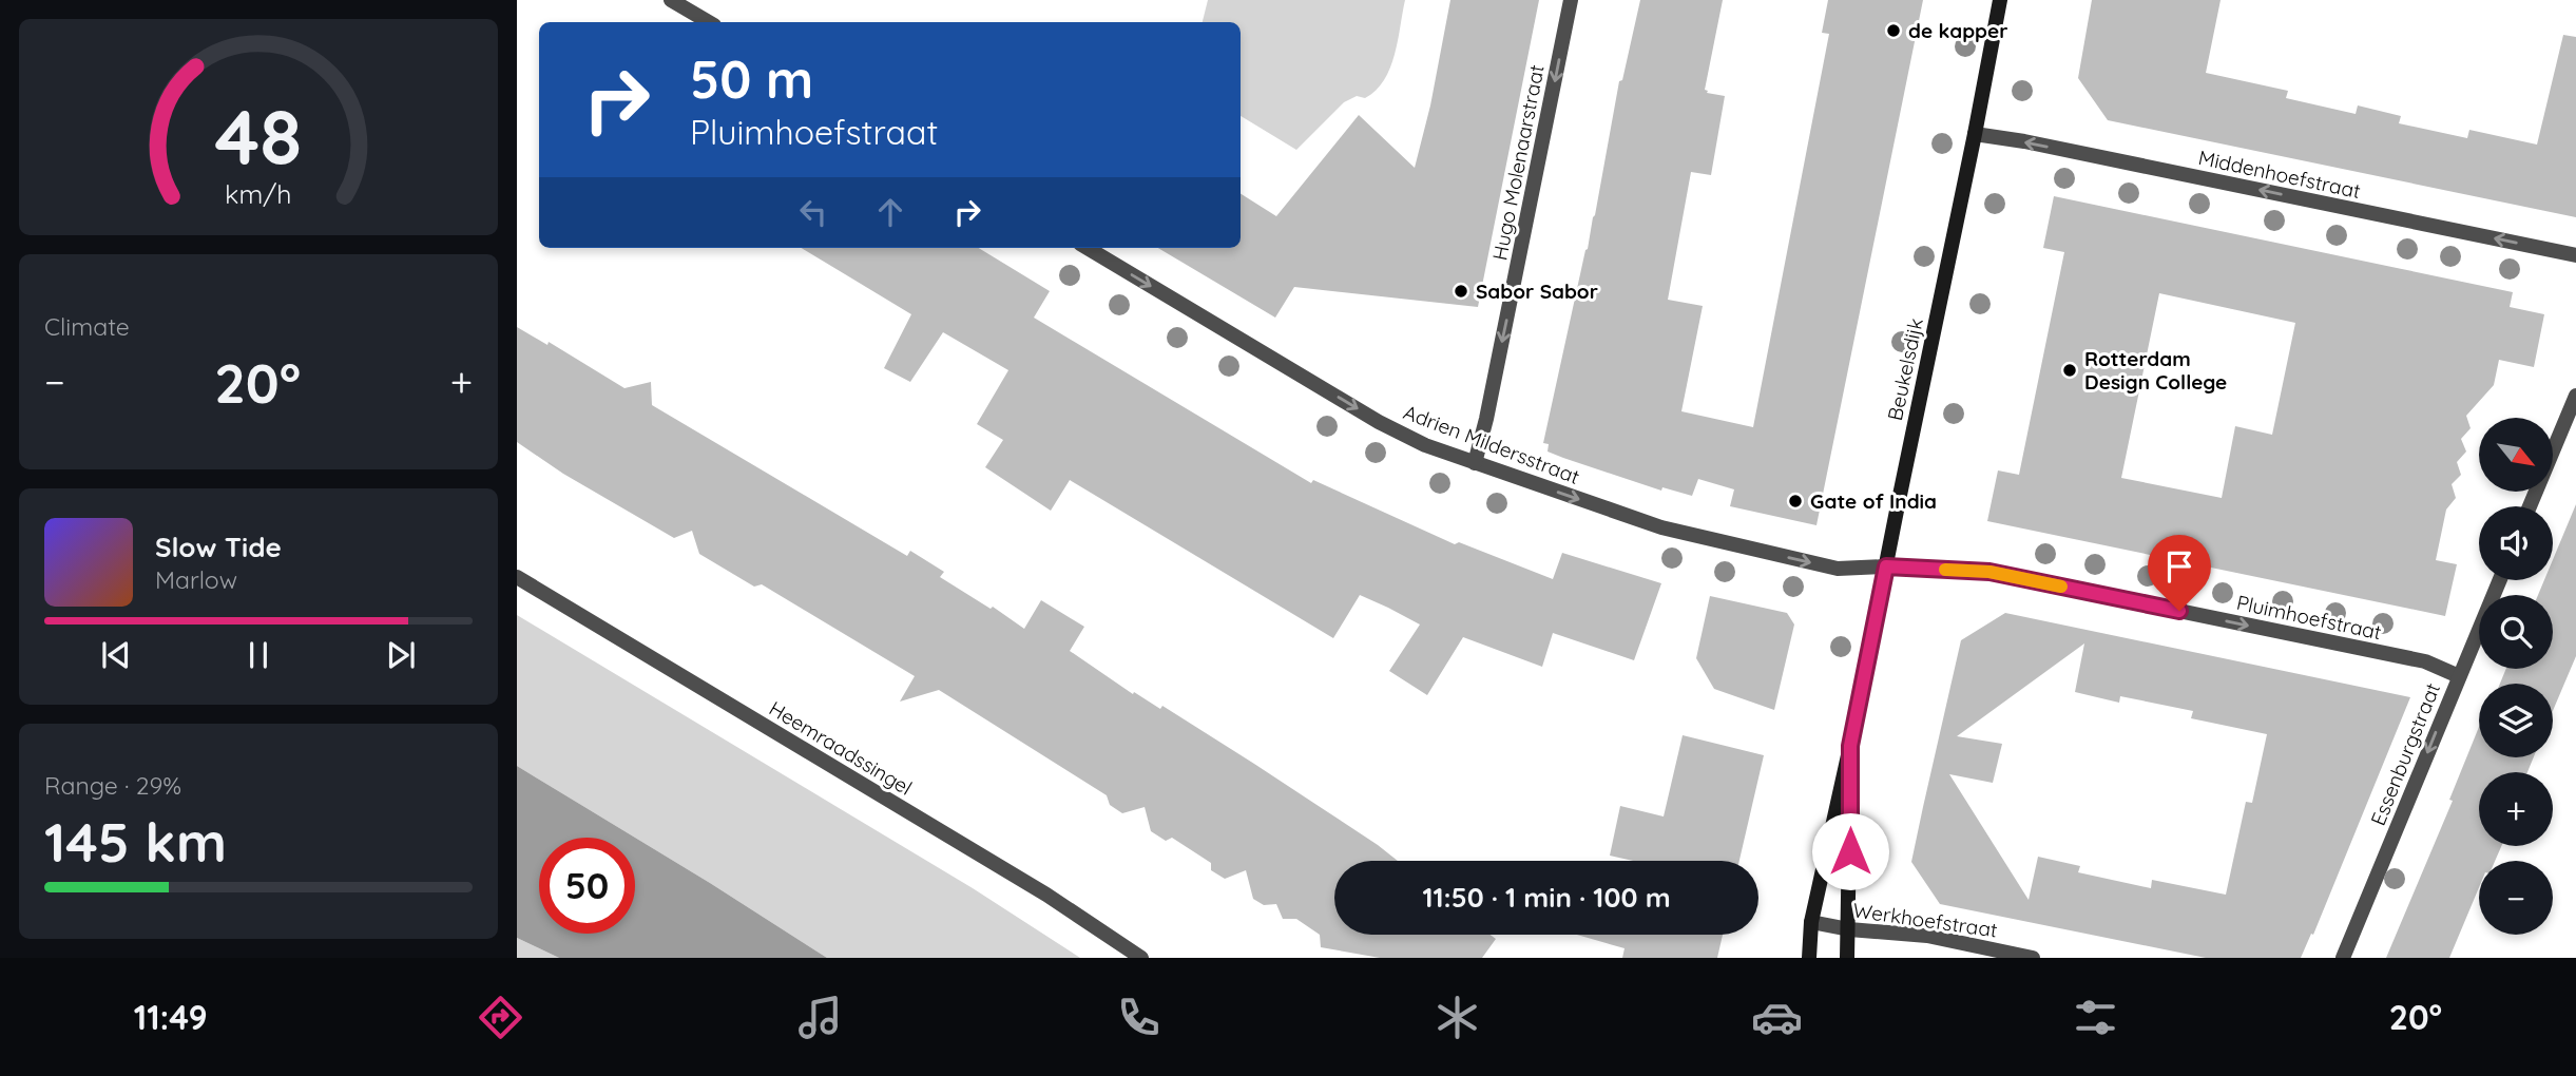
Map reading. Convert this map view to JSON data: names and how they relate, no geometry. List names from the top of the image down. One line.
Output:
{"streets":{"main road":["Beukelsdijk"],"street":["Hugo Molenaarstraat","Middenhoefstraat","Adrien Mildersstraat","Pluimhoefstraat","Heemraadssingel","Essenburgstraat","Werkhoefstraat"]},"crossings":[["Hugo Molenaarstraat","Adrien Mildersstraat"],["Middenhoefstraat","Beukelsdijk"],["Beukelsdijk","Adrien Mildersstraat"],["Beukelsdijk","Pluimhoefstraat"],["Beukelsdijk","Werkhoefstraat"],["Adrien Mildersstraat","Pluimhoefstraat"],["Pluimhoefstraat","Essenburgstraat"]],"one_way":["Hugo Molenaarstraat","Middenhoefstraat","Adrien Mildersstraat","Pluimhoefstraat","Essenburgstraat"],"places":["de kapper","Sabor Sabor","Rotterdam Design College","Gate of India"],"north":"bottom right","page":{"turn":["50 m","Pluimhoefstraat"],"tile":["Climate",["Range · 29%","145 km"]],"heat":["−","20°","+"],"map_buttons":["+","−"],"song":["Slow Tide","Marlow"],"limit":"50","trip":"11:50 · 1 min · 100 m","tabs":["11:49","20°"],"gauge":["48","km/h"]}}
